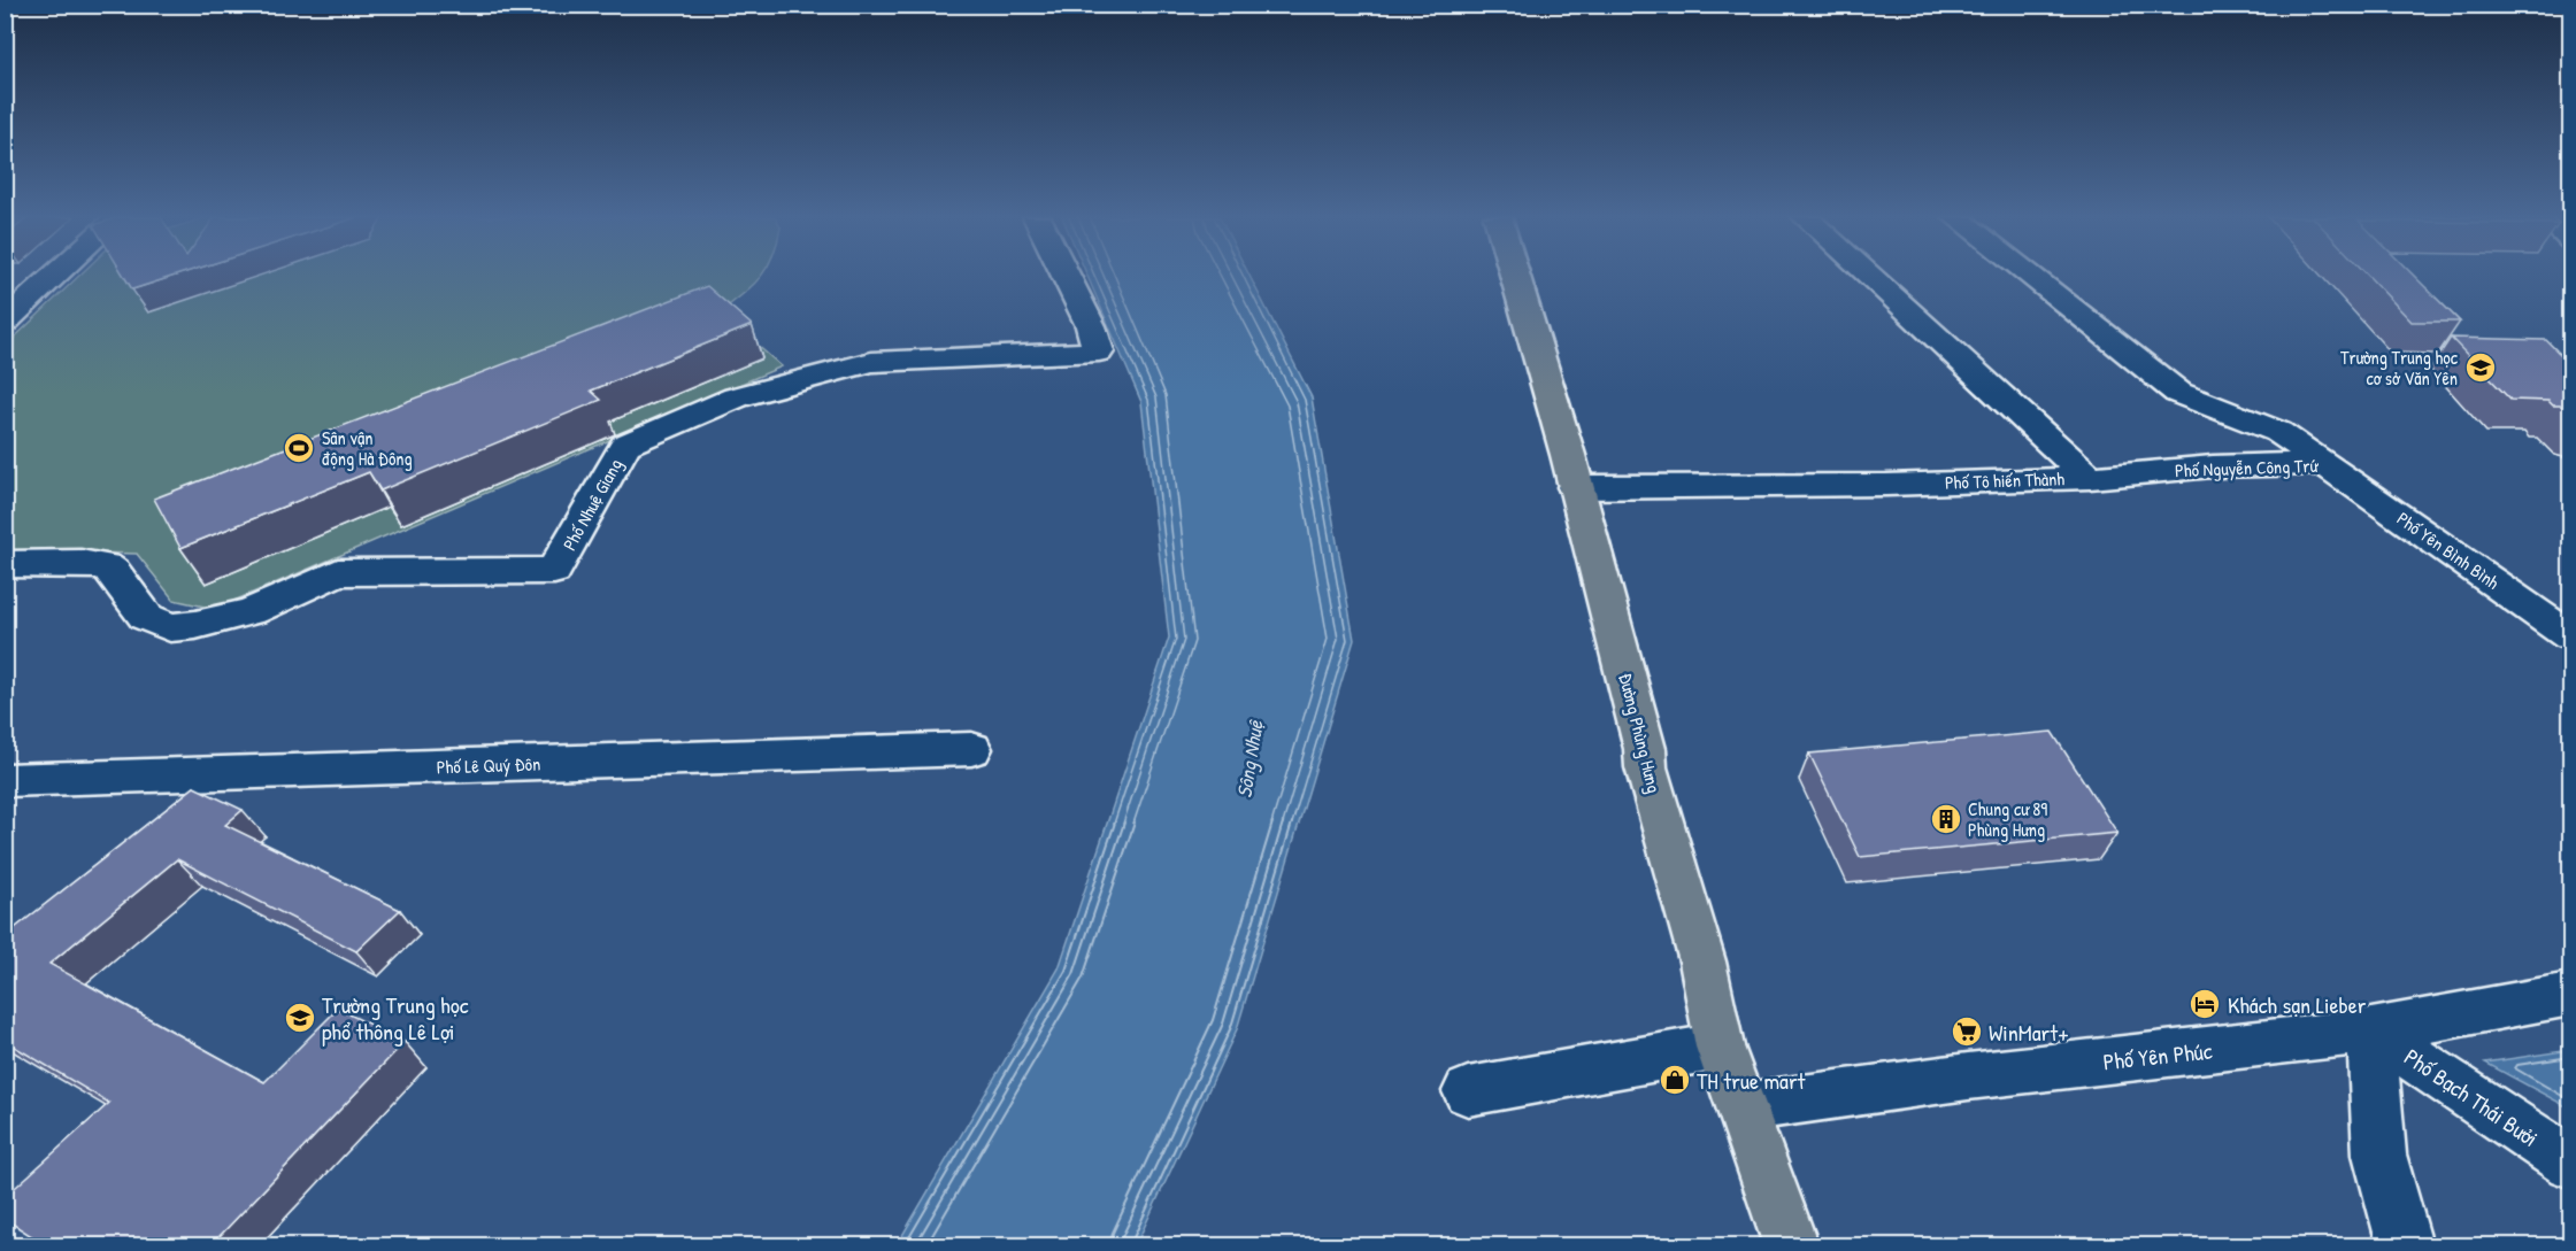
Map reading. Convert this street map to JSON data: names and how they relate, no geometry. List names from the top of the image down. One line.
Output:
{"streets":{"main road":["Đường Phùng Hưng"],"street":["Phố Nguyễn Công Trứ","Phố Tô hiến Thành","Phố Nhuệ Giang","Phố Yên Bình Bình","Phố Lê Quý Đôn","Phố Yên Phúc","Phố Bạch Thái Bưởi"]},"crossings":[["Phố Nguyễn Công Trứ","Phố Tô hiến Thành"],["Phố Nguyễn Công Trứ","Phố Yên Bình Bình"],["Phố Tô hiến Thành","Đường Phùng Hưng"],["Đường Phùng Hưng","Phố Yên Phúc"],["Phố Yên Phúc","Phố Bạch Thái Bưởi"]],"water":["Sông Nhuệ"],"places":{"school or university":["Trường Trung học cơ sở Văn Yên","Trường Trung học phổ thông Lê Lợi"],"sports":["Sân vận động Hà Đông"],"building":["Chung cư 89 Phùng Hưng"],"hotel":["Khách sạn Lieber"],"supermarket":["WinMart+"],"shop":["TH true mart"]}}
